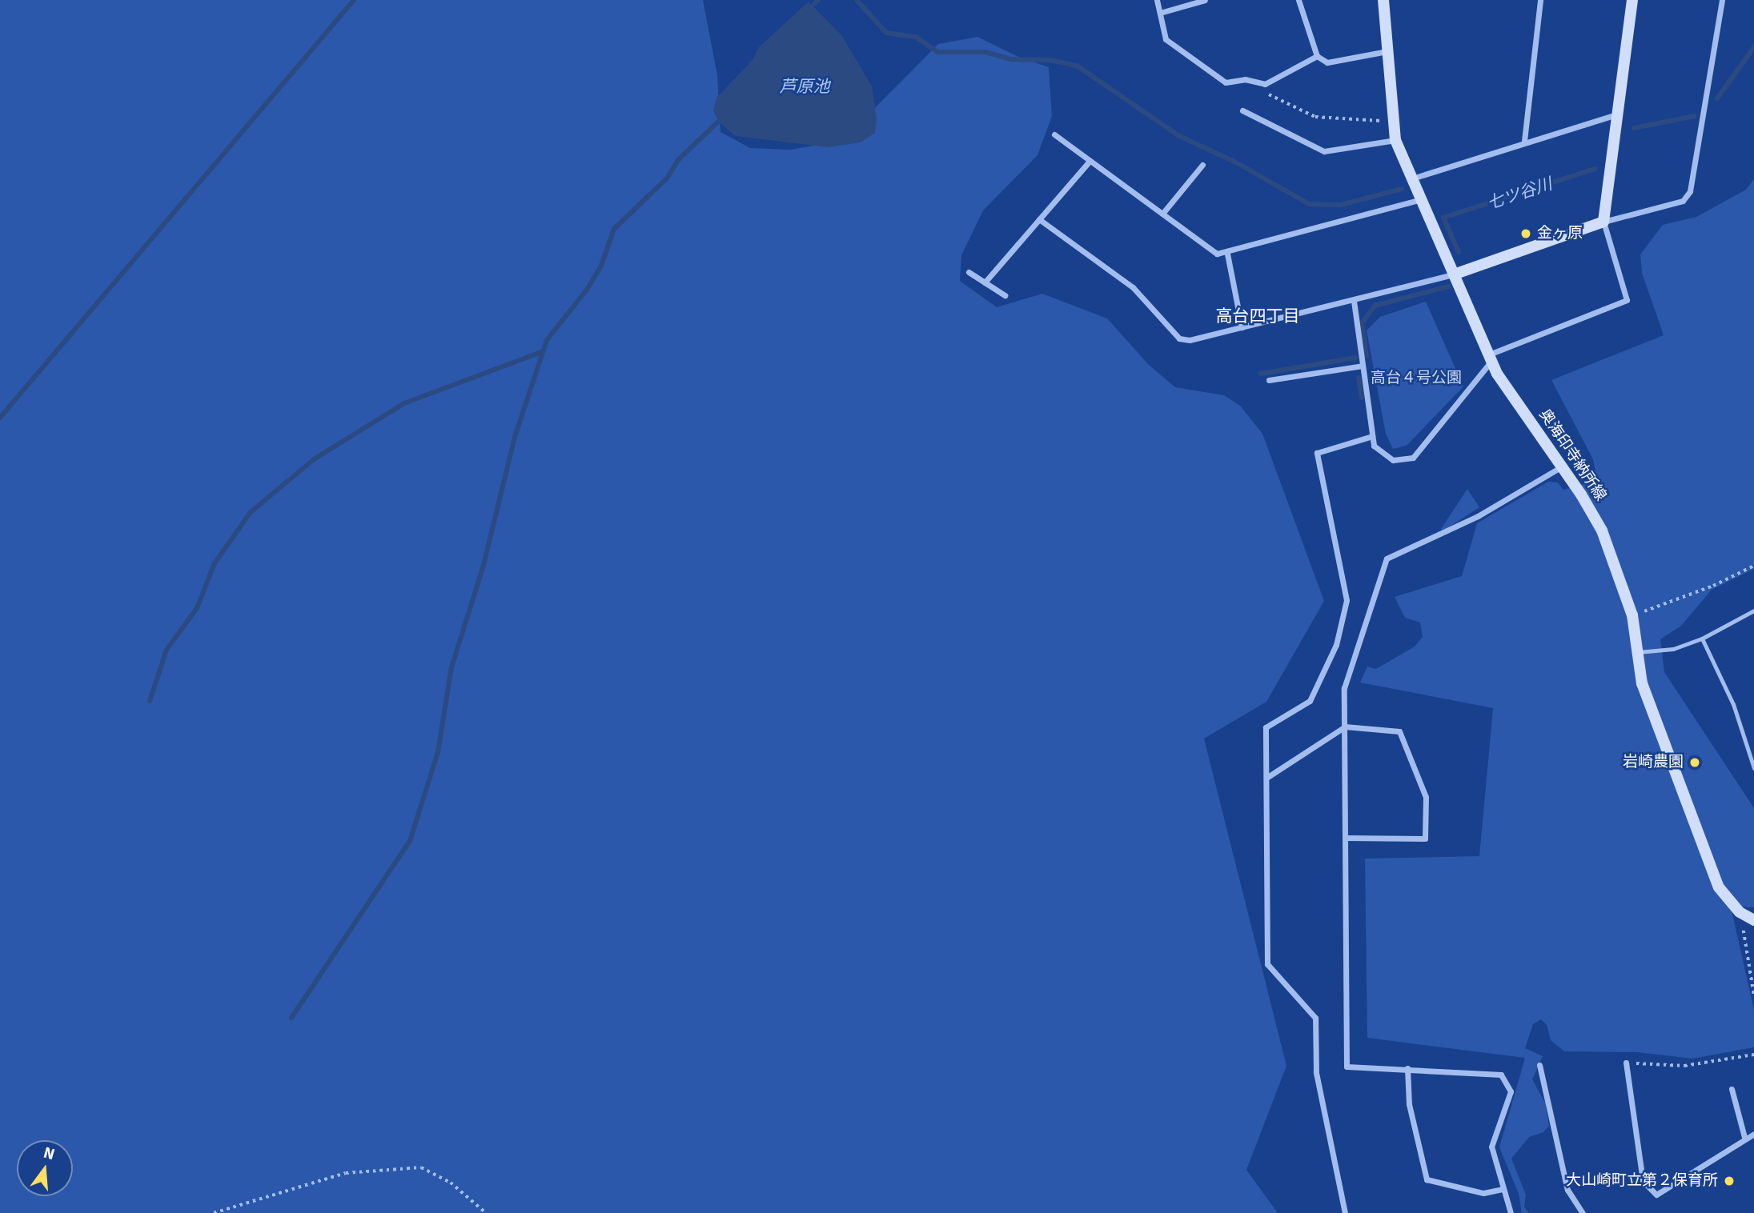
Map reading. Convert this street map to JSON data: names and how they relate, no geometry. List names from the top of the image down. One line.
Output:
{"streets":{"main road":["奥海印寺納所線"]},"districts":["高台四丁目"],"water":["芦原池","七ツ谷川"],"parks":["高台４号公園"],"places":["金ヶ原","岩崎農園","大山崎町立第２保育所"],"north":"top"}
